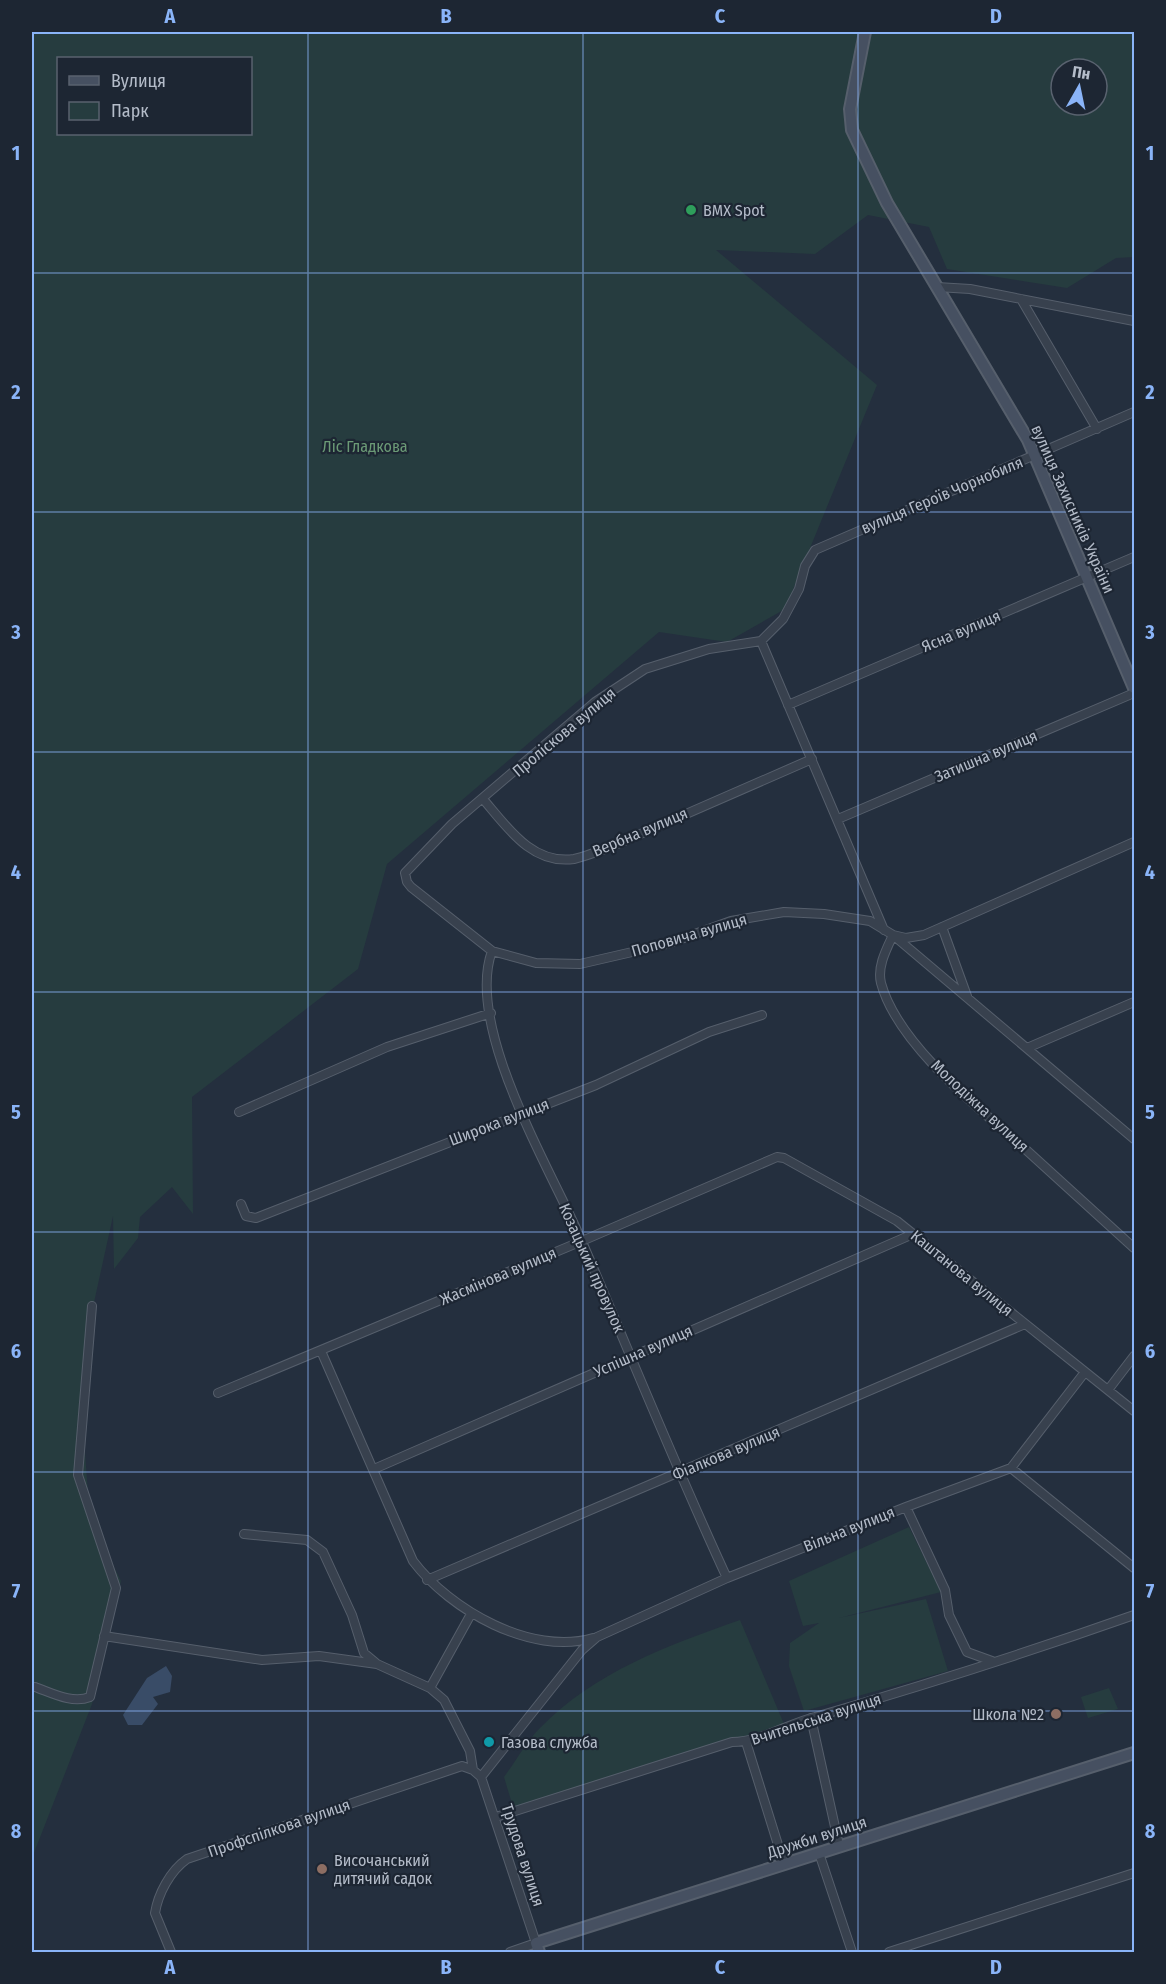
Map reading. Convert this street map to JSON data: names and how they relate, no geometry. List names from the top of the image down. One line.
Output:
{"streets":{"street":["вулиця Героїв Чорнобиля","вулиця Захисників України","Ясна вулиця","Проліскова вулиця","Затишна вулиця","Вербна вулиця","Поповича вулиця","Молодіжна вулиця","Широка вулиця","Козацький провулок","Каштанова вулиця","Жасмінова вулиця","Успішна вулиця","Фіалкова вулиця","Вільна вулиця","Вчительська вулиця","Профспілкова вулиця","Дружби вулиця","Трудова вулиця"]},"crossings":[["вулиця Героїв Чорнобиля","вулиця Захисників України"],["вулиця Героїв Чорнобиля","Проліскова вулиця"],["вулиця Захисників України","Ясна вулиця"],["Проліскова вулиця","Вербна вулиця"],["Проліскова вулиця","Поповича вулиця"],["Поповича вулиця","Молодіжна вулиця"],["Поповича вулиця","Козацький провулок"],["Широка вулиця","Козацький провулок"],["Козацький провулок","Жасмінова вулиця"],["Козацький провулок","Успішна вулиця"],["Козацький провулок","Фіалкова вулиця"],["Козацький провулок","Вільна вулиця"],["Каштанова вулиця","Жасмінова вулиця"],["Каштанова вулиця","Успішна вулиця"],["Каштанова вулиця","Фіалкова вулиця"],["Вільна вулиця","Трудова вулиця"],["Вчительська вулиця","Трудова вулиця"],["Дружби вулиця","Трудова вулиця"]],"parks":["Ліс Гладкова"],"places":["BMX Spot","Школа №2","Газова служба","Височанський дитячий садок"],"legend":["Вулиця","Парк"],"north":"top","grid":{"columns":["A","B","C","D"],"rows":["1","2","3","4","5","6","7","8"]}}
